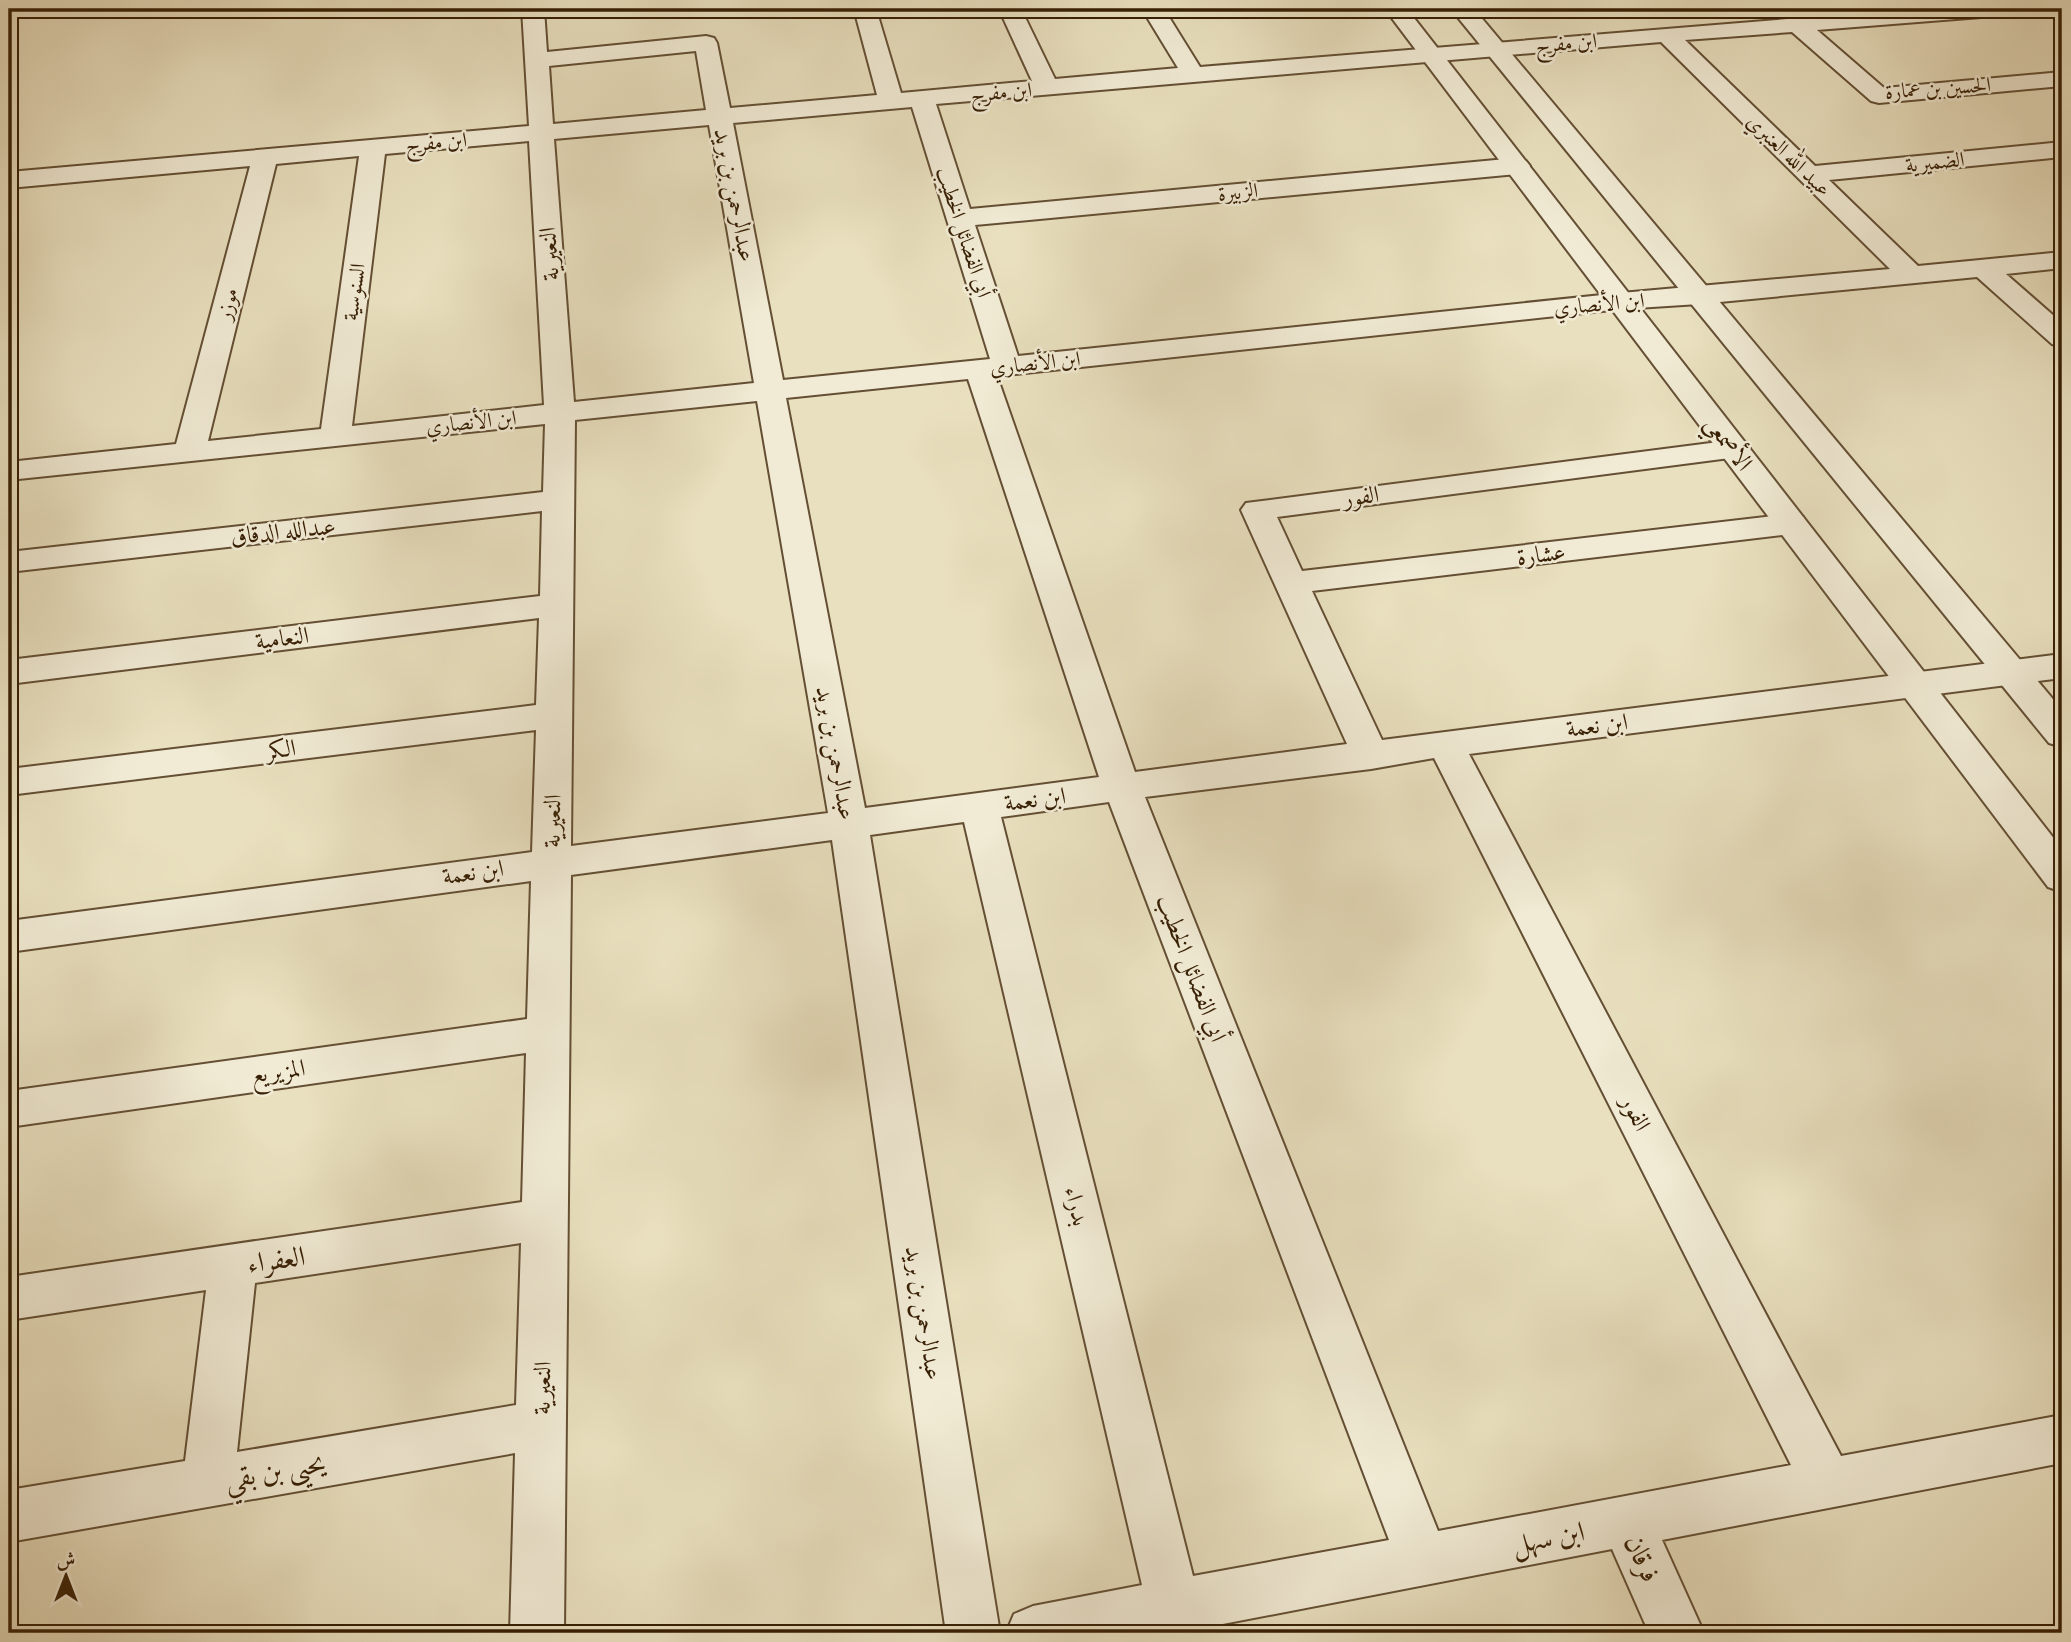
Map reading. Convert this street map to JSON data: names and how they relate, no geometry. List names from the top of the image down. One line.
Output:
{"streets":{"street":["ابن مفرج","الحسين بن عمارة","عبيد الله العنبري","الضميرية","الزبيرة","عبدالرحمن بن بريد","أبي الفضائل الخطيب","النعيرية","السنوسية","موزر","ابن الأنصاري","الأصمعي","الفور","عبدالله الدقاق","عشارة","النعامية","ابن نعمة","الكر","المزيريع","بدراء","العفراء","يحيى بن بقي","ابن سهل","فرقان"]},"crossings":[["ابن مفرج","الحسين بن عمارة"],["ابن مفرج","عبيد الله العنبري"],["ابن مفرج","عبدالرحمن بن بريد"],["ابن مفرج","أبي الفضائل الخطيب"],["ابن مفرج","النعيرية"],["ابن مفرج","السنوسية"],["ابن مفرج","موزر"],["ابن مفرج","الأصمعي"],["عبيد الله العنبري","الضميرية"],["عبيد الله العنبري","ابن الأنصاري"],["الزبيرة","أبي الفضائل الخطيب"],["الزبيرة","الأصمعي"],["عبدالرحمن بن بريد","النعيرية"],["عبدالرحمن بن بريد","ابن الأنصاري"],["عبدالرحمن بن بريد","ابن نعمة"],["أبي الفضائل الخطيب","ابن الأنصاري"],["أبي الفضائل الخطيب","ابن نعمة"],["أبي الفضائل الخطيب","ابن سهل"],["النعيرية","ابن الأنصاري"],["النعيرية","عبدالله الدقاق"],["النعيرية","النعامية"],["النعيرية","ابن نعمة"],["النعيرية","الكر"],["النعيرية","المزيريع"],["النعيرية","العفراء"],["النعيرية","يحيى بن بقي"],["السنوسية","ابن الأنصاري"],["موزر","ابن الأنصاري"],["ابن الأنصاري","الأصمعي"],["الأصمعي","الفور"],["الأصمعي","عشارة"],["الأصمعي","ابن نعمة"],["الفور","عشارة"],["الفور","ابن نعمة"],["الفور","ابن سهل"],["ابن نعمة","بدراء"],["بدراء","ابن سهل"],["ابن سهل","فرقان"]],"north":"top"}
